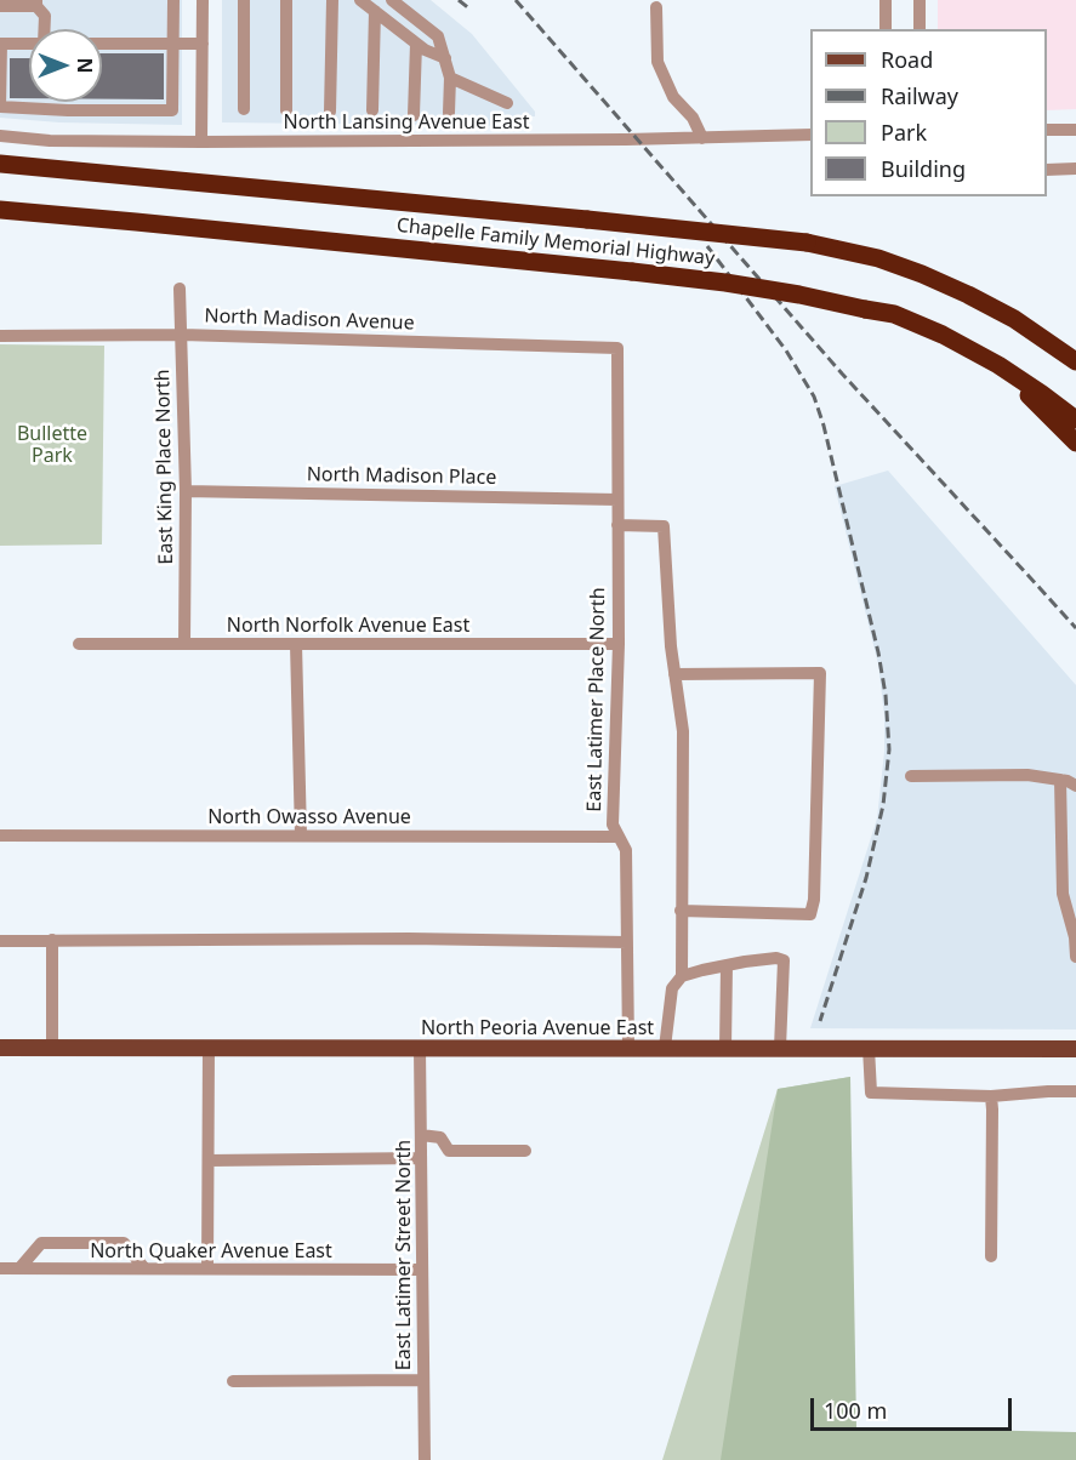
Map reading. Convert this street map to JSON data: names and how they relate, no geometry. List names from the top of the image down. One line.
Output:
{"streets":{"highway":["Chapelle Family Memorial Highway"],"main road":["North Peoria Avenue East"],"street":["North Lansing Avenue East","North Madison Avenue","East King Place North","North Madison Place","North Norfolk Avenue East","East Latimer Place North","North Owasso Avenue","North Quaker Avenue East","East Latimer Street North"]},"crossings":[["North Madison Avenue","East King Place North"],["North Madison Avenue","East Latimer Place North"],["East King Place North","North Madison Place"],["East King Place North","North Norfolk Avenue East"],["North Madison Place","East Latimer Place North"],["North Norfolk Avenue East","East Latimer Place North"],["East Latimer Place North","North Owasso Avenue"],["East Latimer Place North","North Peoria Avenue East"],["North Peoria Avenue East","East Latimer Street North"],["North Quaker Avenue East","East Latimer Street North"]],"parks":["Bullette Park"],"legend":["Road","Railway","Park","Building"],"scale_bar":"100 m","north":"right"}
